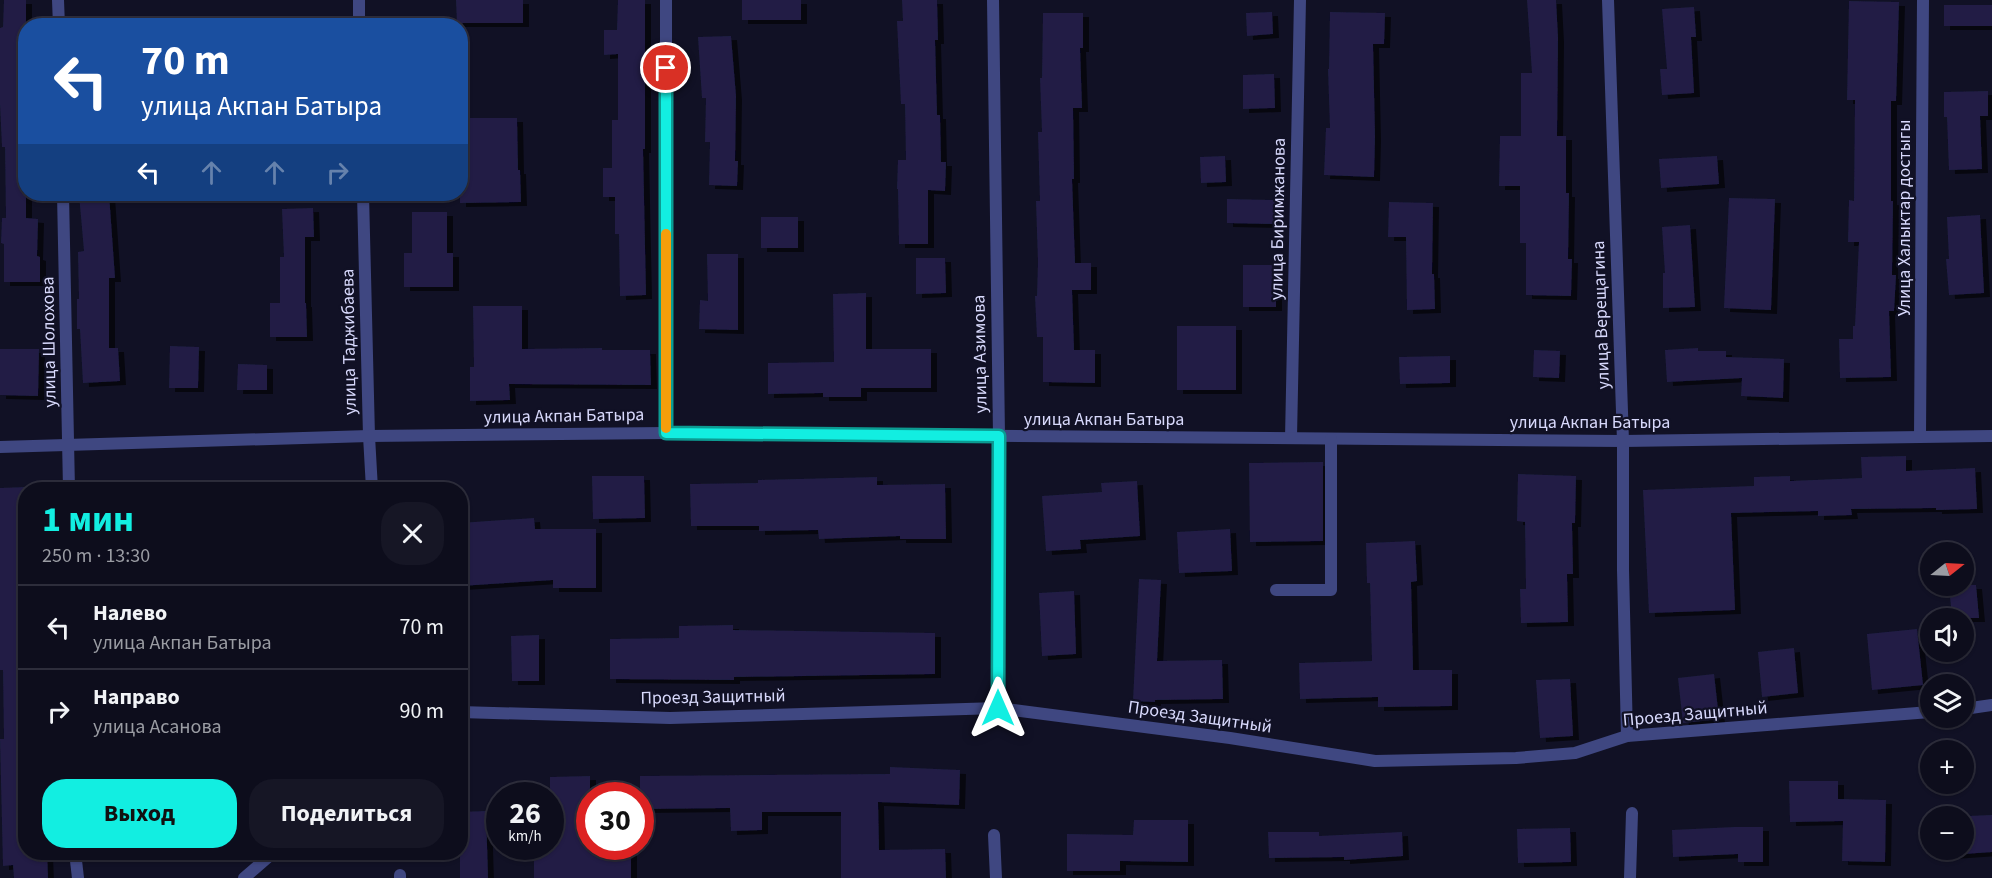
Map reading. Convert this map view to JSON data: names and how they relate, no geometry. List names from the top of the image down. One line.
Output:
{"streets":{"street":["Улица Халыктар достыгы","улица Биримжанова","улица Верещагина","улица Шолохова","улица Таджибаева","улица Азимова","улица Акпан Батыра","Проезд Защитный"]},"crossings":[["Улица Халыктар достыгы","улица Акпан Батыра"],["улица Биримжанова","улица Акпан Батыра"],["улица Верещагина","улица Акпан Батыра"],["улица Верещагина","Проезд Защитный"],["улица Шолохова","улица Акпан Батыра"],["улица Таджибаева","улица Акпан Батыра"],["улица Азимова","улица Акпан Батыра"],["улица Азимова","Проезд Защитный"]],"north":"right","page":{"turn":["70 m","улица Акпан Батыра"],"heading":["1 мин","250 m · 13:30"],"map_buttons":["+","−"],"list":[{"name":"Налево","note":"улица Акпан Батыра","value":"70 m"},{"name":"Направо","note":"улица Асанова","value":"90 m"}],"buttons":["Выход","Поделиться"],"speed":"26 km/h","limit":"30"}}
